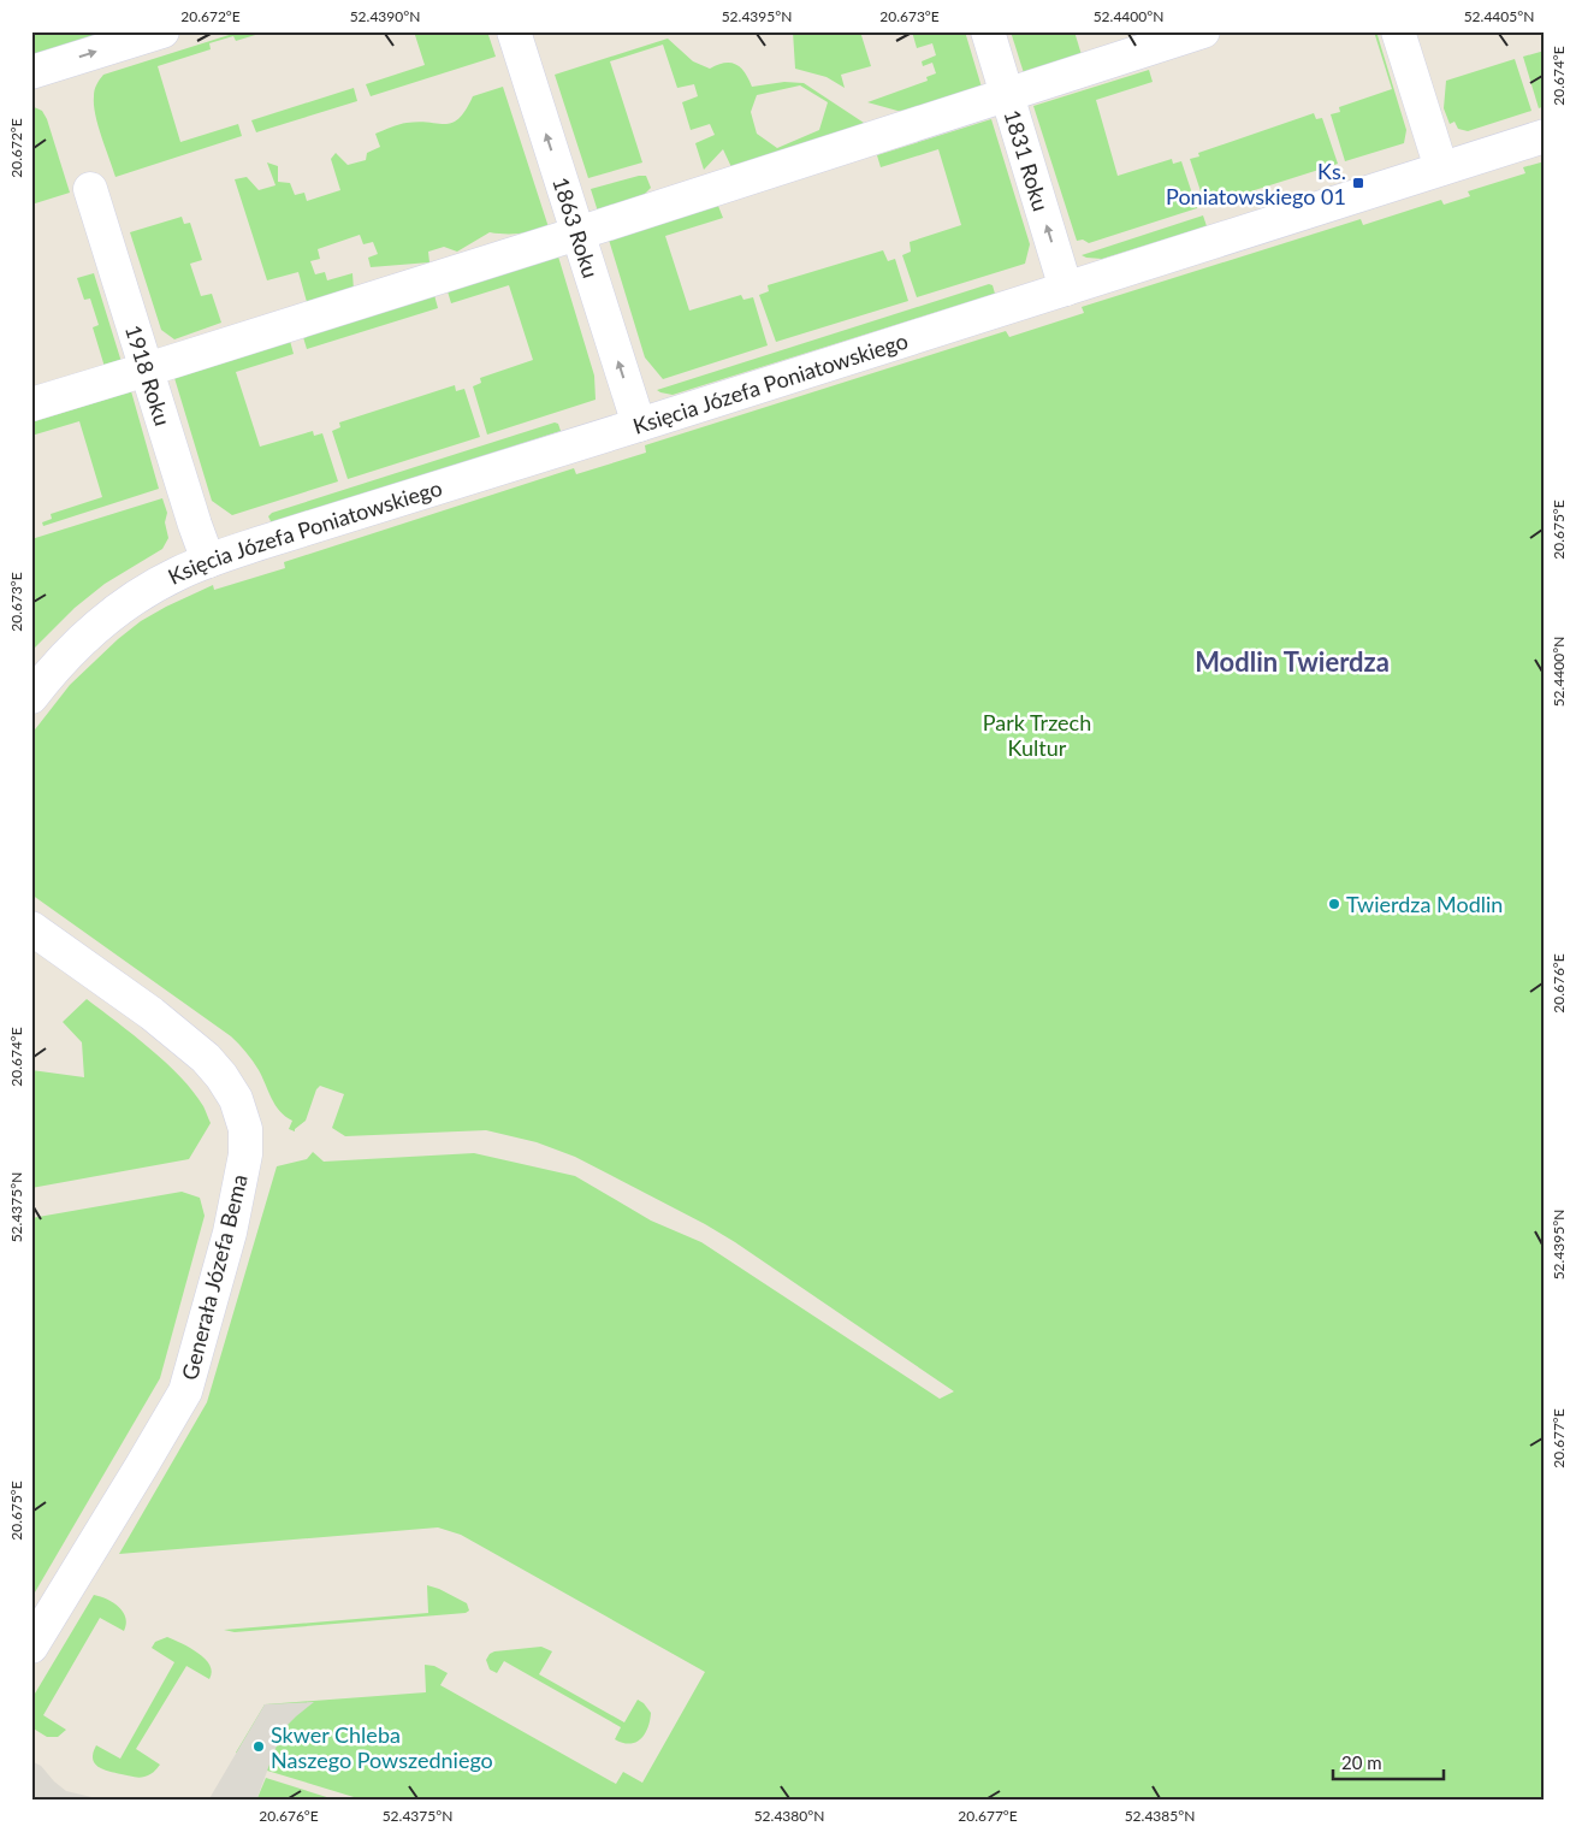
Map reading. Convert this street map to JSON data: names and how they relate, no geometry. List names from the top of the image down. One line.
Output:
{"streets":{"street":["1831 Roku","1863 Roku","1918 Roku","Księcia Józefa Poniatowskiego","Generała Józefa Bema"]},"crossings":[["1831 Roku","Księcia Józefa Poniatowskiego"],["1863 Roku","Księcia Józefa Poniatowskiego"],["1918 Roku","Księcia Józefa Poniatowskiego"]],"one_way":["1831 Roku","1863 Roku"],"districts":["Modlin Twierdza"],"parks":["Park Trzech Kultur"],"places":{"transit":["Ks. Poniatowskiego 01"],"other":["Twierdza Modlin","Skwer Chleba Naszego Powszedniego"]},"scale_bar":"20 m","coordinates":["20.672°E","52.4390°N","52.4395°N","20.673°E","52.4400°N","52.4405°N","20.674°E","20.675°E","20.676°E","52.4375°N","20.677°E","52.4380°N","52.4385°N"]}
